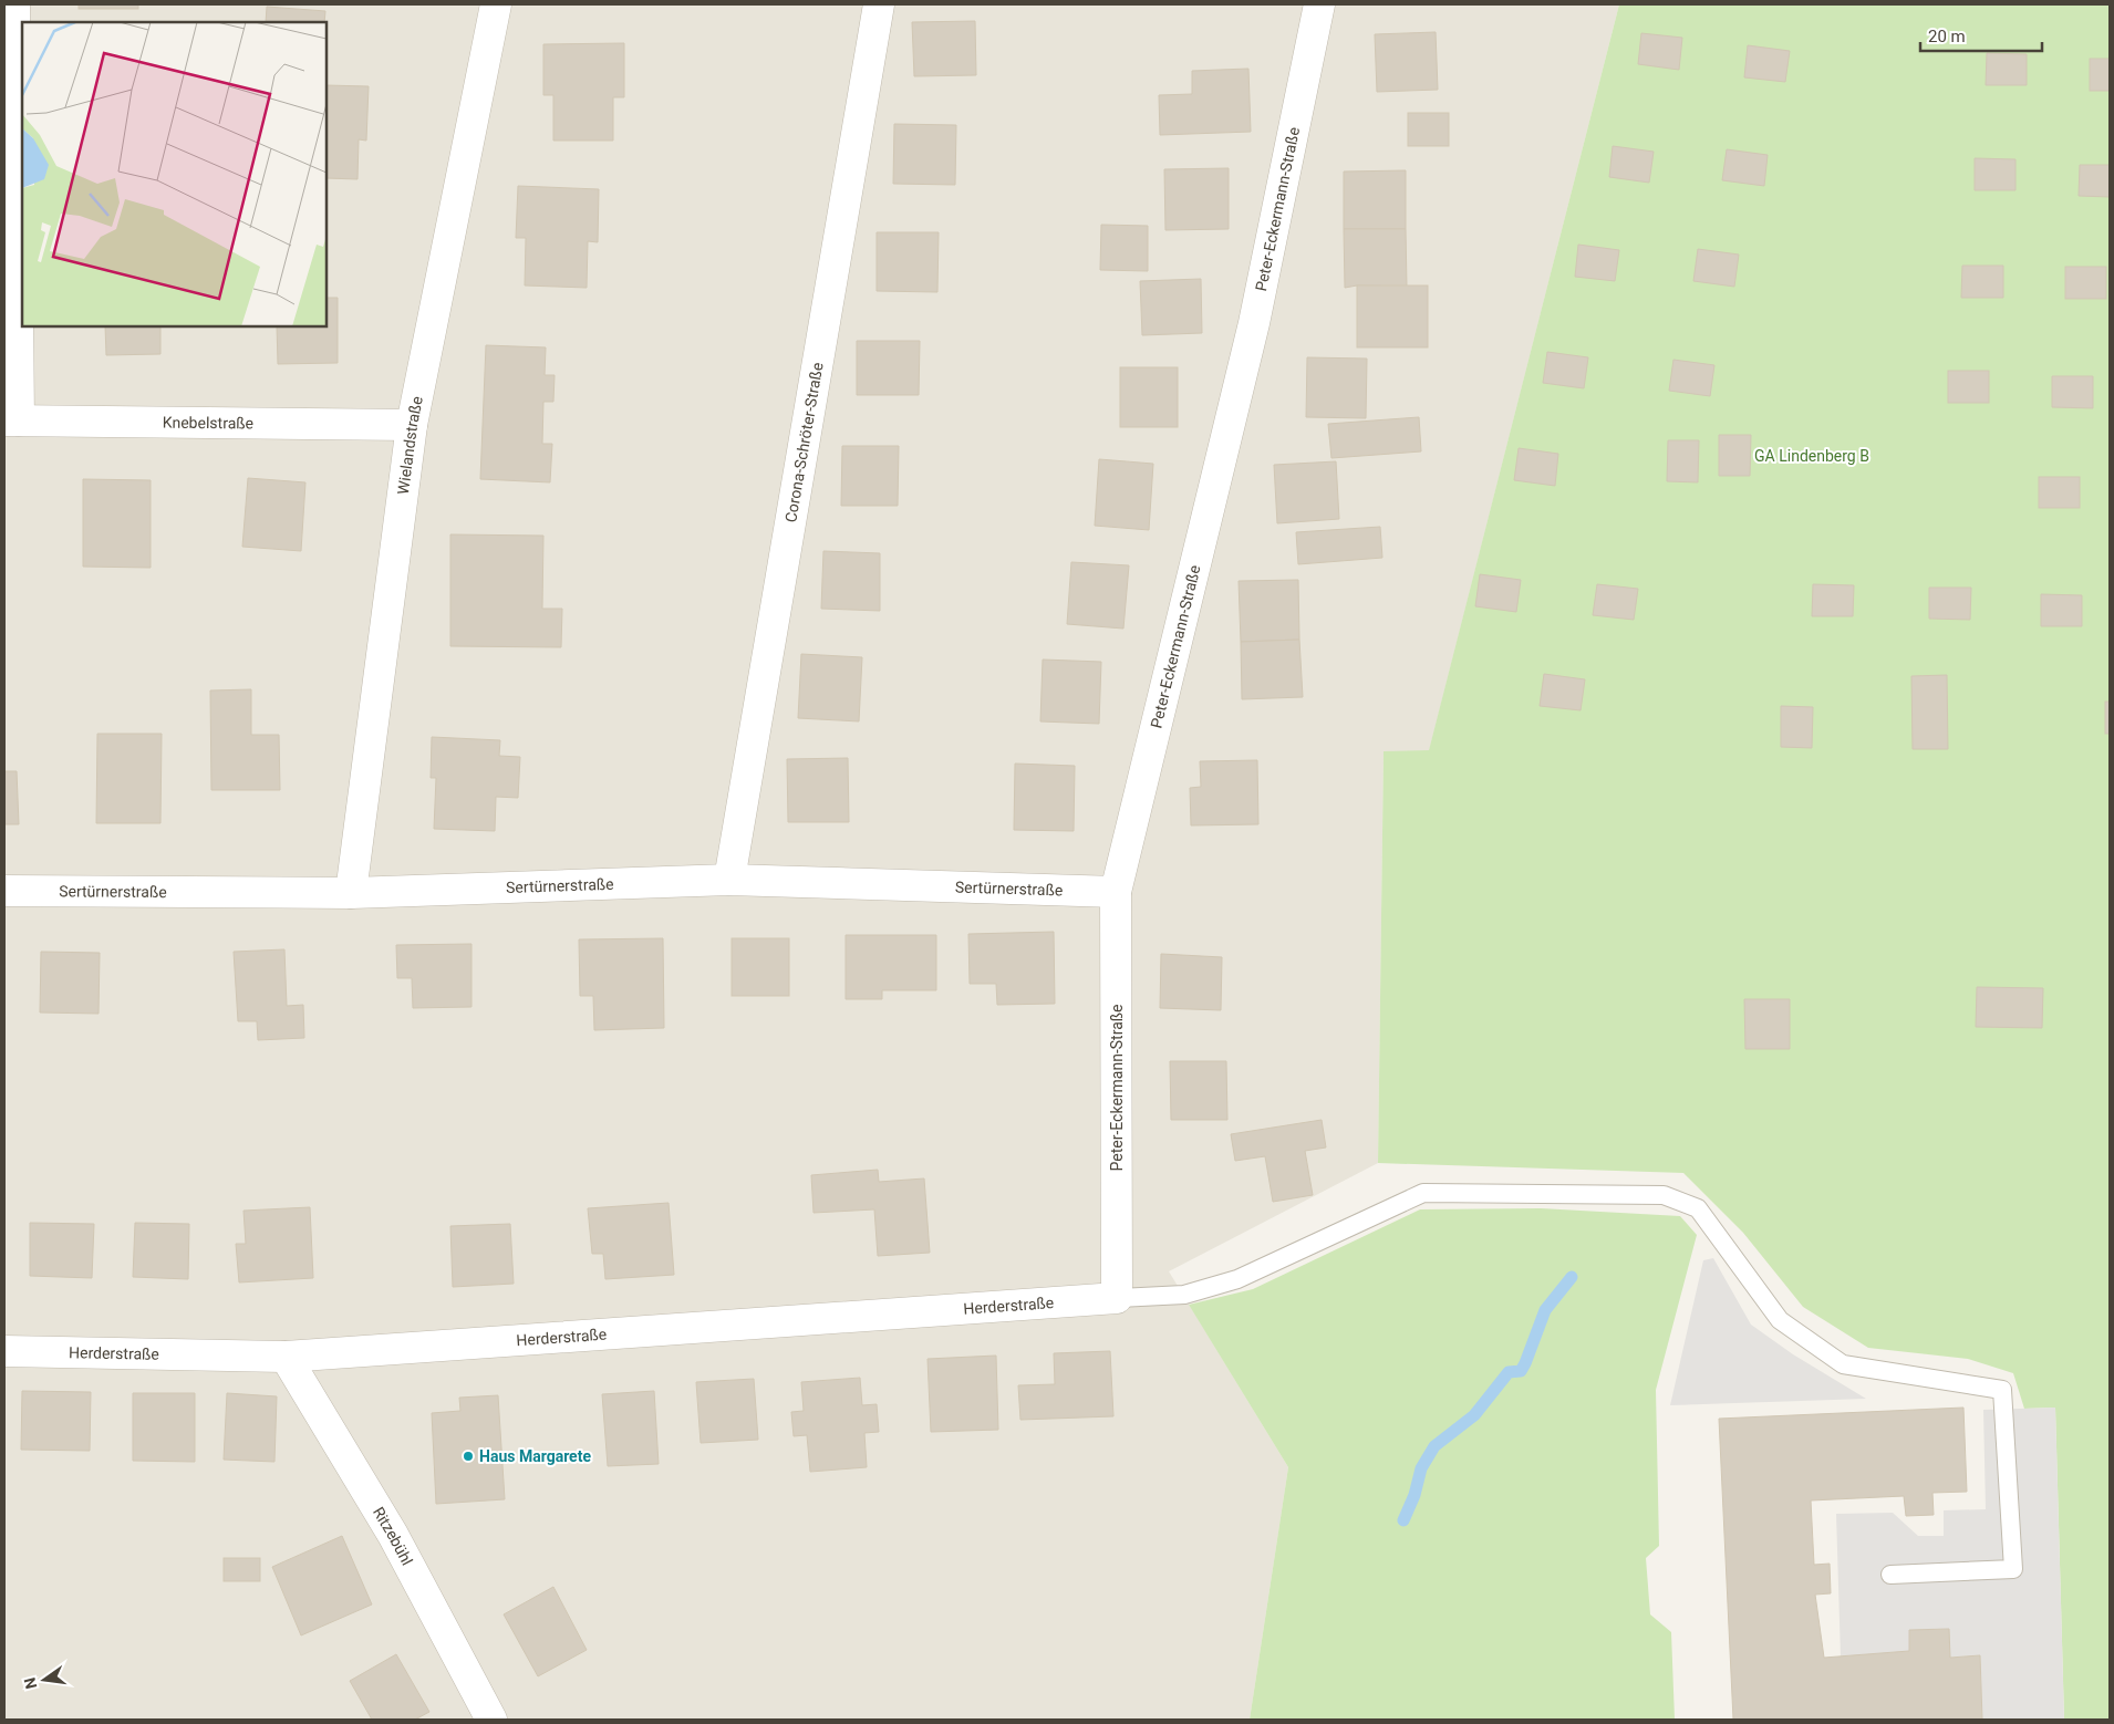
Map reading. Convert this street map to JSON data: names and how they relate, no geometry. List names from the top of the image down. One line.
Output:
{"streets":{"street":["Peter-Eckermann-Straße","Knebelstraße","Corona-Schröter-Straße","Wielandstraße","Sertürnerstraße","Herderstraße","Ritzebühl"]},"crossings":[["Peter-Eckermann-Straße","Sertürnerstraße"],["Peter-Eckermann-Straße","Herderstraße"],["Knebelstraße","Wielandstraße"],["Corona-Schröter-Straße","Sertürnerstraße"],["Wielandstraße","Sertürnerstraße"],["Herderstraße","Ritzebühl"]],"parks":["GA Lindenberg B"],"places":["Haus Margarete"],"scale_bar":"20 m","north":"left"}
